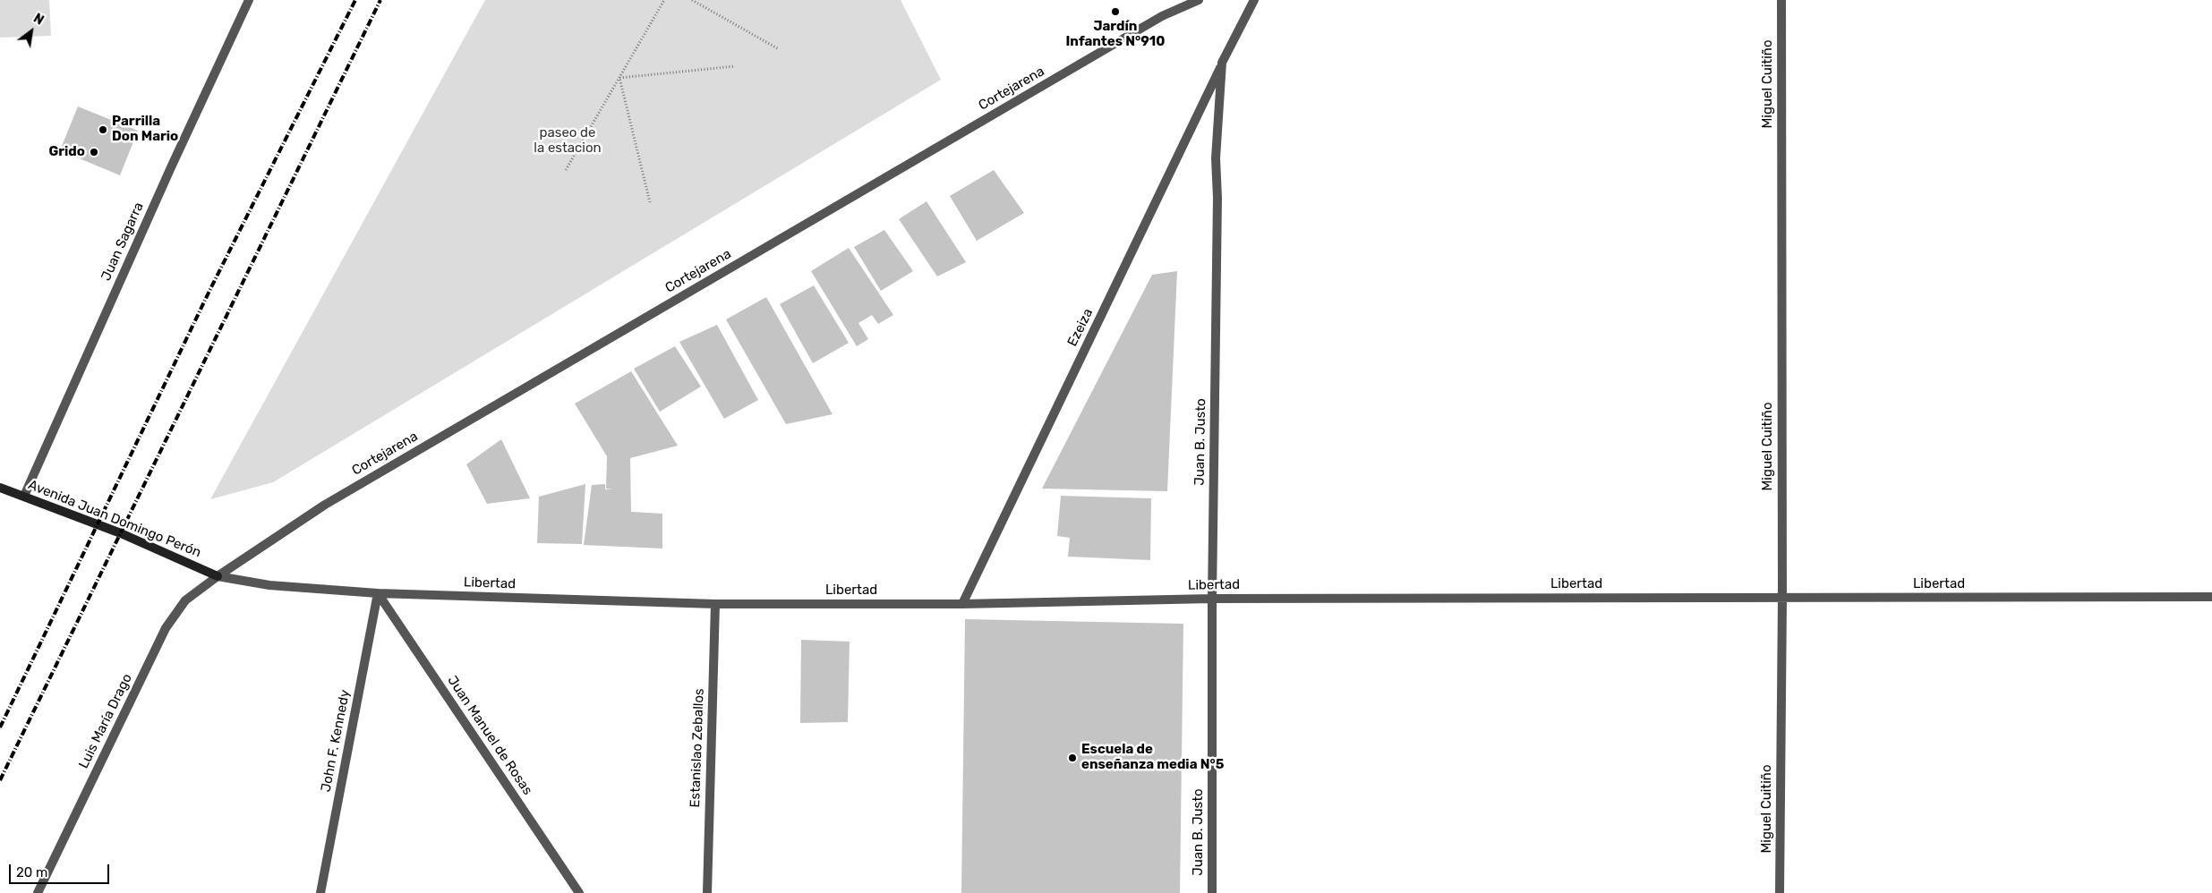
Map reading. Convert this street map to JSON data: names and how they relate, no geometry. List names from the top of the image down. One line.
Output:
{"streets":{"main road":["Avenida Juan Domingo Perón"],"street":["Miguel Cuitiño","Cortejarena","Juan Sagarra","Ezeiza","Juan B. Justo","Libertad","Luis María Drago","Juan Manuel de Rosas","John F. Kennedy","Estanislao Zeballos"]},"crossings":[["Miguel Cuitiño","Libertad"],["Cortejarena","Avenida Juan Domingo Perón"],["Cortejarena","Libertad"],["Cortejarena","Luis María Drago"],["Juan Sagarra","Avenida Juan Domingo Perón"],["Ezeiza","Juan B. Justo"],["Ezeiza","Libertad"],["Juan B. Justo","Libertad"],["Avenida Juan Domingo Perón","Libertad"],["Avenida Juan Domingo Perón","Luis María Drago"],["Libertad","Luis María Drago"],["Libertad","Juan Manuel de Rosas"],["Libertad","John F. Kennedy"],["Libertad","Estanislao Zeballos"],["Juan Manuel de Rosas","John F. Kennedy"]],"parks":["paseo de la estacion"],"places":["Jardín Infantes N°910","Parrilla Don Mario","Grido","Escuela de enseñanza media N°5"],"scale_bar":"20 m","north":"top right"}
